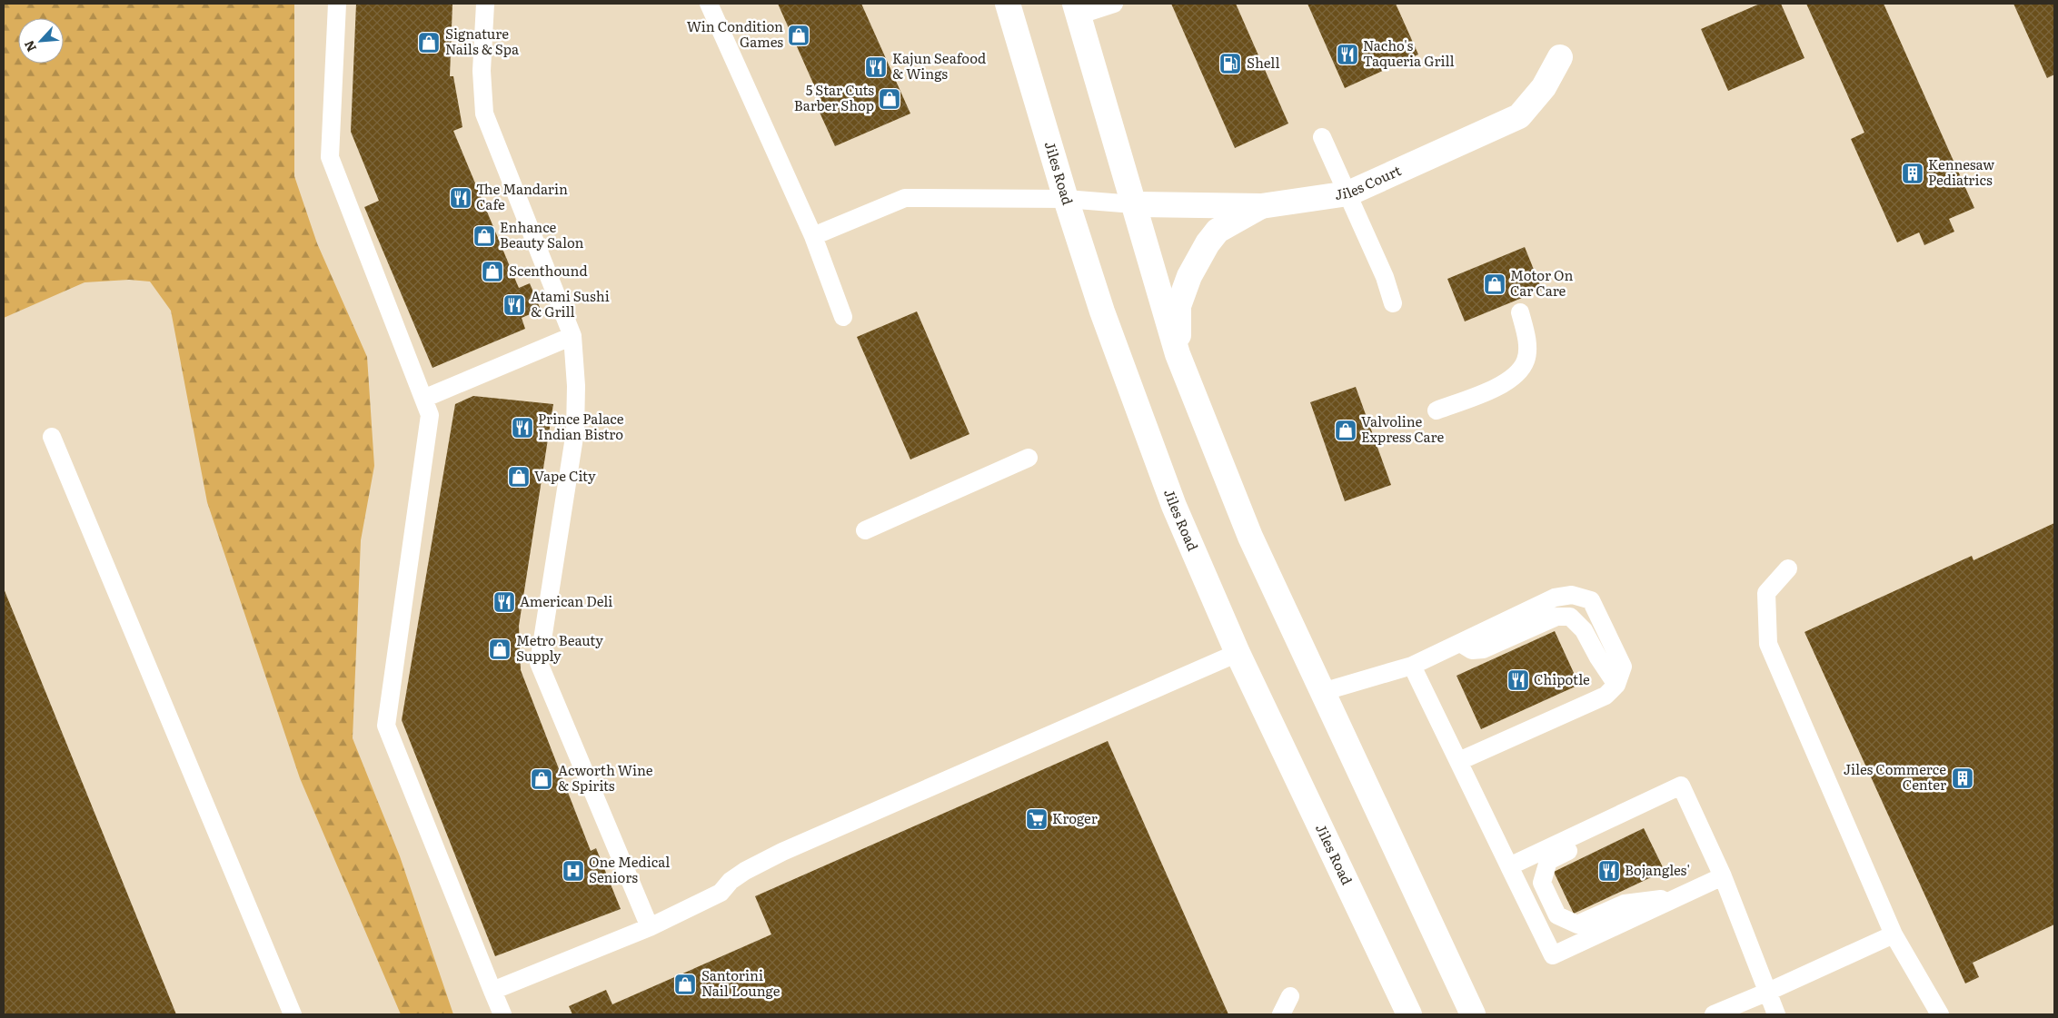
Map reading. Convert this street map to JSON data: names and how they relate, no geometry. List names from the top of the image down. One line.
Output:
{"streets":{"street":["Jiles Road","Jiles Court"]},"places":{"shop":["Win Condition Games","Signature Nails & Spa","5 Star Cuts Barber Shop","Enhance Beauty Salon","Scenthound","Motor On Car Care","Valvoline Express Care","Vape City","Metro Beauty Supply","Acworth Wine & Spirits","Santorini Nail Lounge"],"restaurant":["Nacho's Taqueria Grill","Kajun Seafood & Wings","The Mandarin Cafe","Atami Sushi & Grill","Prince Palace Indian Bistro","American Deli","Chipotle","Bojangles'"],"fuel station":["Shell"],"building":["Kennesaw Pediatrics","Jiles Commerce Center"],"supermarket":["Kroger"],"hospital":["One Medical Seniors"]},"north":"bottom left"}
